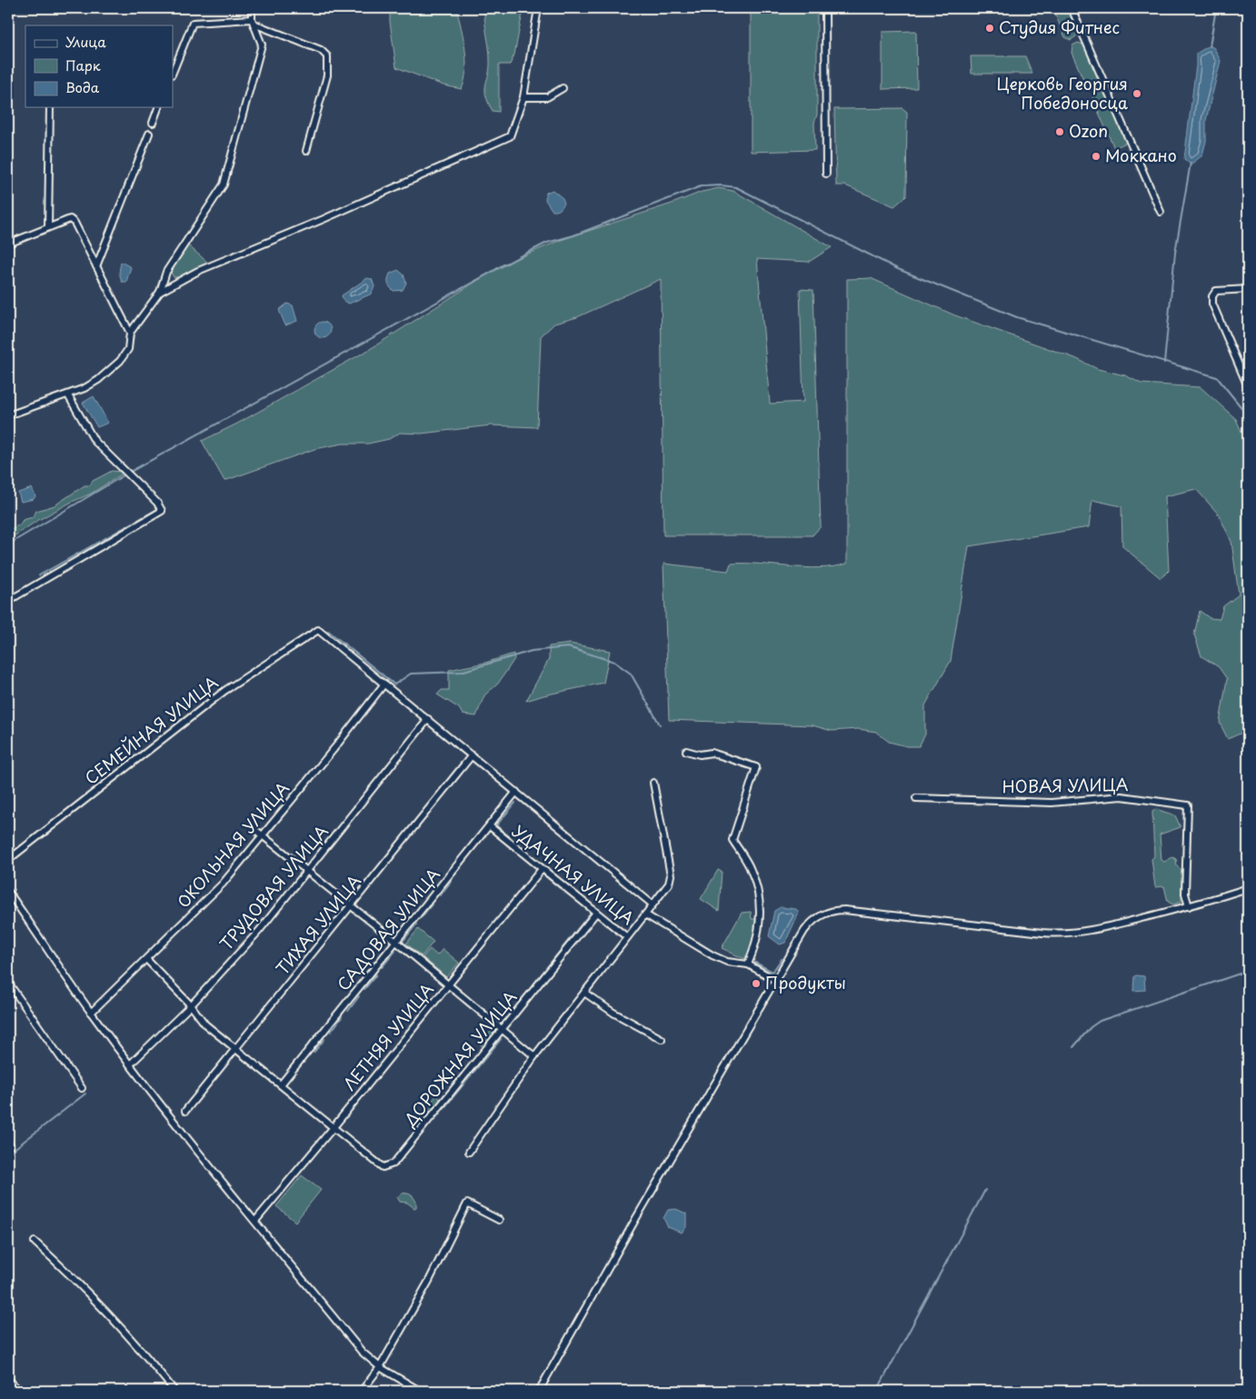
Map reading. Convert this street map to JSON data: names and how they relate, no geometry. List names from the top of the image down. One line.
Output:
{"streets":{"street":["СЕМЕЙНАЯ УЛИЦА","НОВАЯ УЛИЦА","ОКОЛЬНАЯ УЛИЦА","УДАЧНАЯ УЛИЦА","ТРУДОВАЯ УЛИЦА","ТИХАЯ УЛИЦА","САДОВАЯ УЛИЦА","ЛЕТНЯЯ УЛИЦА","ДОРОЖНАЯ УЛИЦА"]},"crossings":[["СЕМЕЙНАЯ УЛИЦА","ОКОЛЬНАЯ УЛИЦА"],["ОКОЛЬНАЯ УЛИЦА","ДОРОЖНАЯ УЛИЦА"],["УДАЧНАЯ УЛИЦА","САДОВАЯ УЛИЦА"],["УДАЧНАЯ УЛИЦА","ЛЕТНЯЯ УЛИЦА"],["УДАЧНАЯ УЛИЦА","ДОРОЖНАЯ УЛИЦА"],["ТРУДОВАЯ УЛИЦА","ДОРОЖНАЯ УЛИЦА"],["ТИХАЯ УЛИЦА","ДОРОЖНАЯ УЛИЦА"],["САДОВАЯ УЛИЦА","ДОРОЖНАЯ УЛИЦА"],["ЛЕТНЯЯ УЛИЦА","ДОРОЖНАЯ УЛИЦА"]],"places":["Студия Фитнес","Церковь Георгия Победоносца","Ozon","Моккано","Продукты"],"legend":["Улица","Парк","Вода"]}
